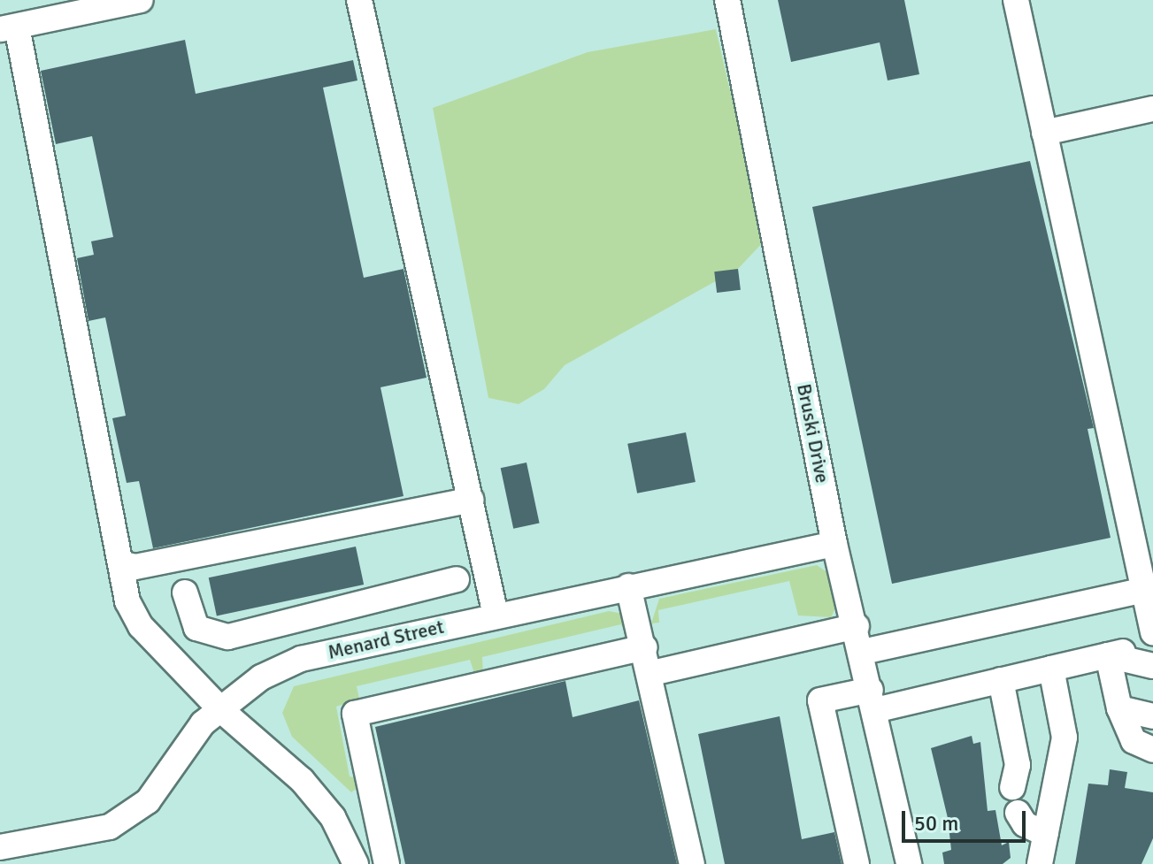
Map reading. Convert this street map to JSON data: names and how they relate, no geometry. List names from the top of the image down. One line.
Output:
{"streets":{"street":["Bruski Drive","Menard Street"]},"crossings":[["Bruski Drive","Menard Street"]],"scale_bar":"50 m"}
